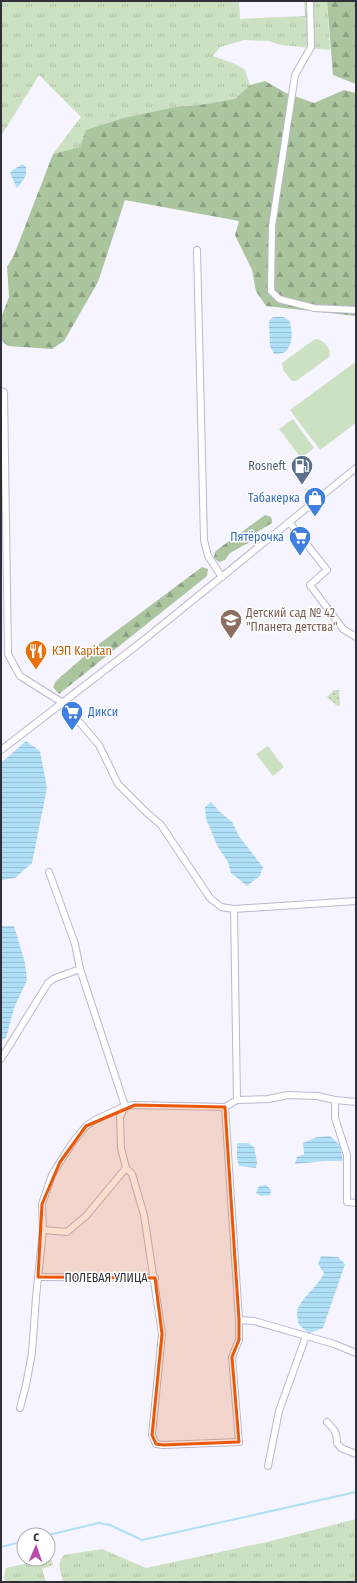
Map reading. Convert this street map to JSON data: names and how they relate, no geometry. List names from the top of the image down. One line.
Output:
{"streets":{"street":["ПОЛЕВАЯ УЛИЦА"]},"places":{"fuel station":["Rosneft"],"shop":["Табакерка"],"supermarket":["Пятёрочка","Дикси"],"school or university":["Детский сад № 42 \"Планета детства\""],"restaurant":["КЭП Kapitan"]},"north":"top"}
